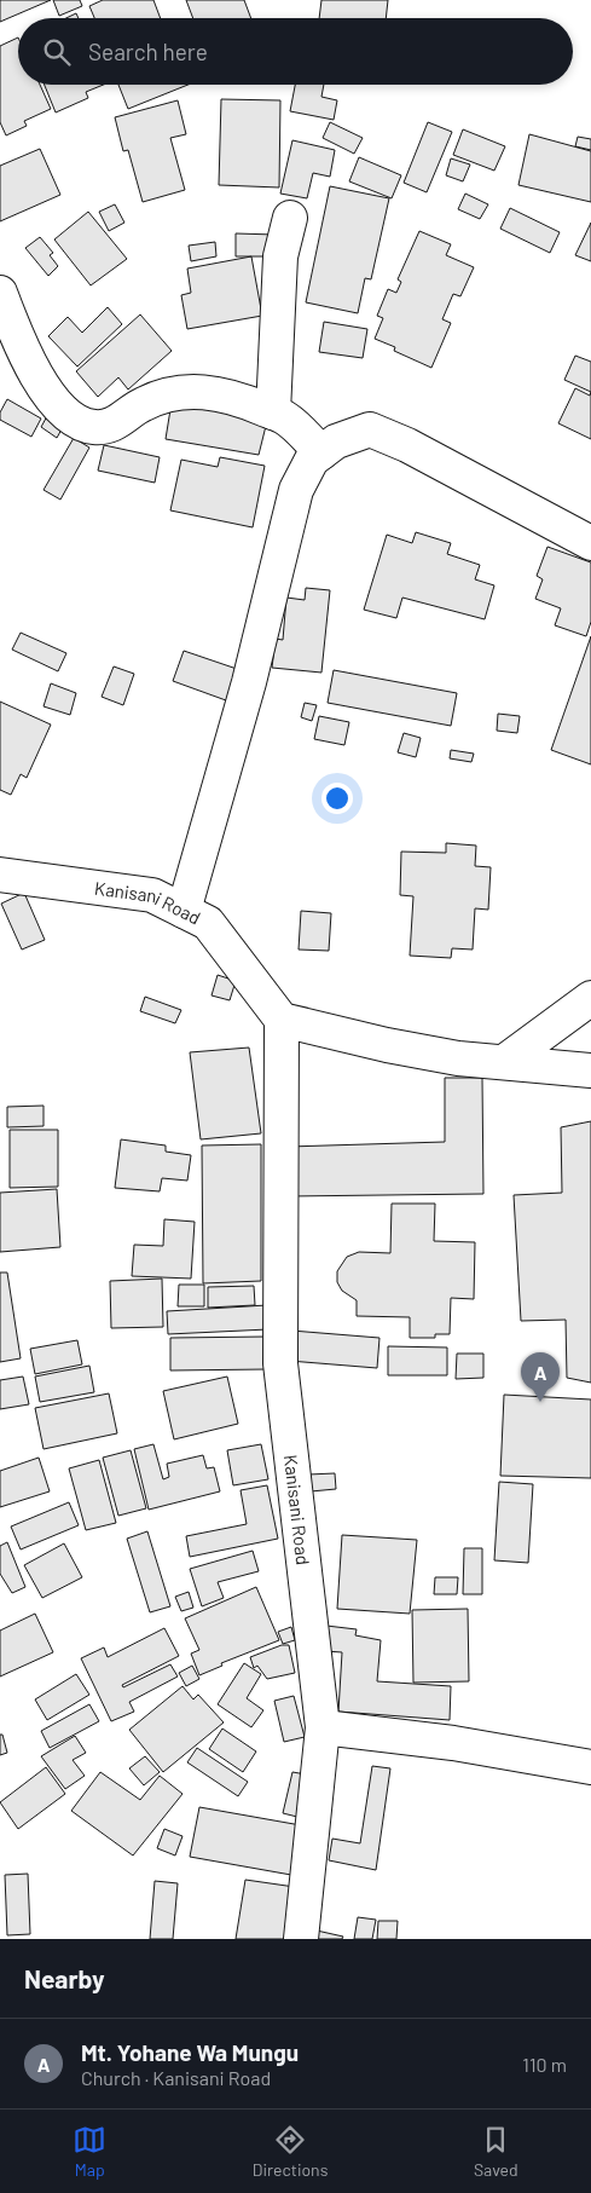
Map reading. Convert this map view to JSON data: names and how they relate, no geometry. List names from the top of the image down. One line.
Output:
{"streets":{"street":["Kanisani Road"]},"page":{"search":"Search here","pins":"A","heading":"Nearby","list":[{"mark":"A","name":"Mt. Yohane Wa Mungu","note":"Church · Kanisani Road","value":"110 m"}],"nav":["Map","Directions","Saved"]}}
